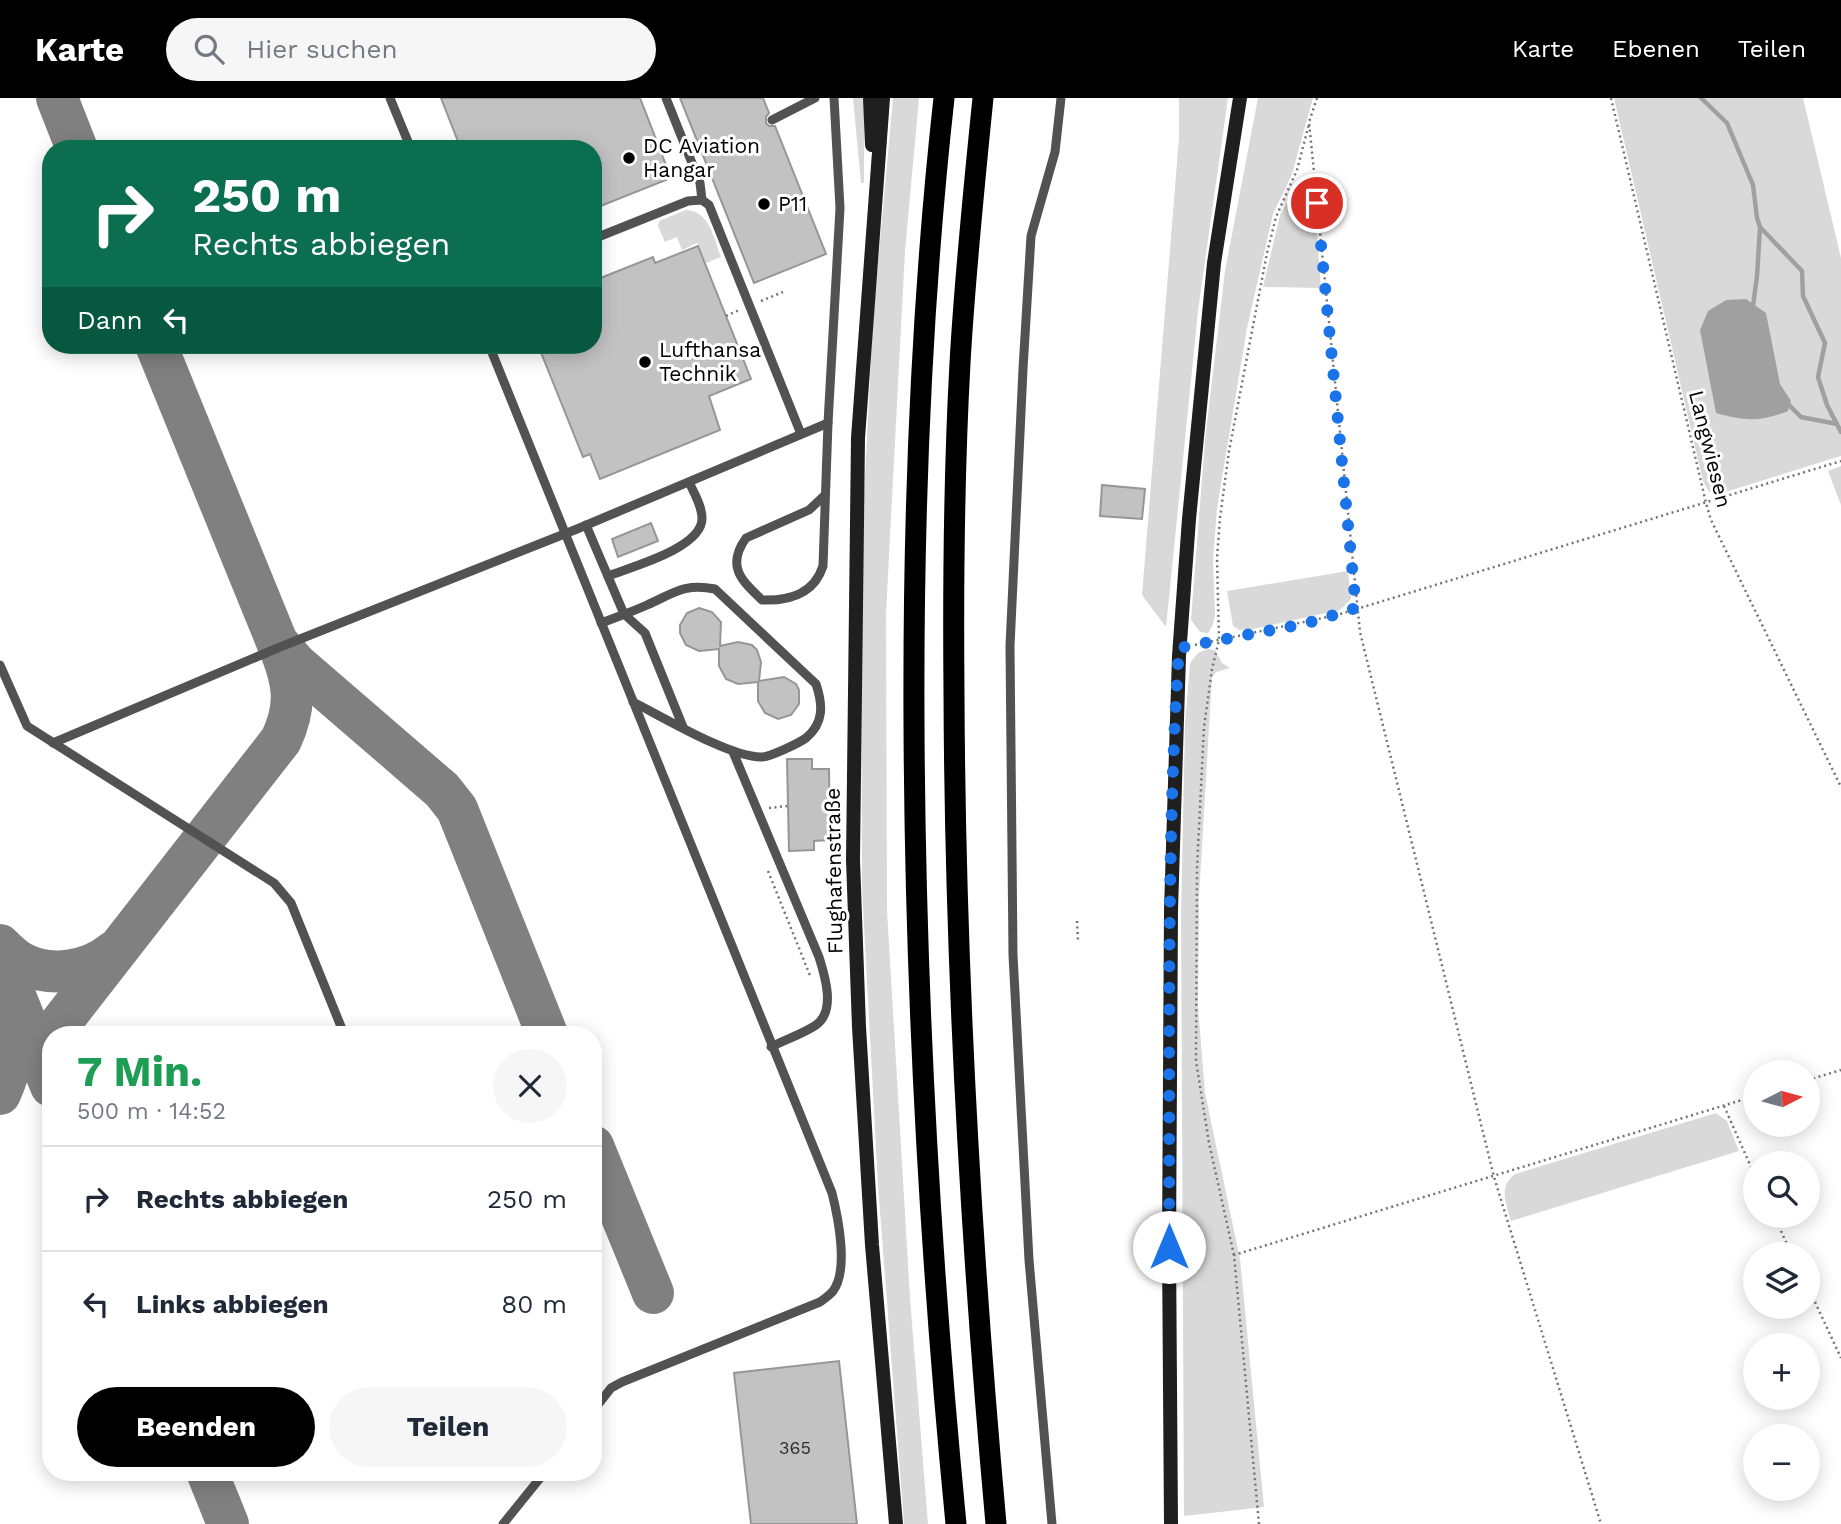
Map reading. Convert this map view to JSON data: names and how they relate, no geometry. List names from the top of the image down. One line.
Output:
{"streets":{"main road":["Flughafenstraße"],"path":["Langwiesen"]},"places":["DC Aviation Hangar","P11","Lufthansa Technik"],"house_numbers":["365"],"north":"right","page":{"header":"Karte","search":"Hier suchen","nav":["Karte","Ebenen","Teilen"],"turn":["250 m","Rechts abbiegen"],"then":"Dann","heading":["7 Min.","500 m · 14:52"],"map_buttons":["+","−"],"list":[{"name":"Rechts abbiegen","value":"250 m"},{"name":"Links abbiegen","value":"80 m"}],"buttons":["Beenden","Teilen"]}}
